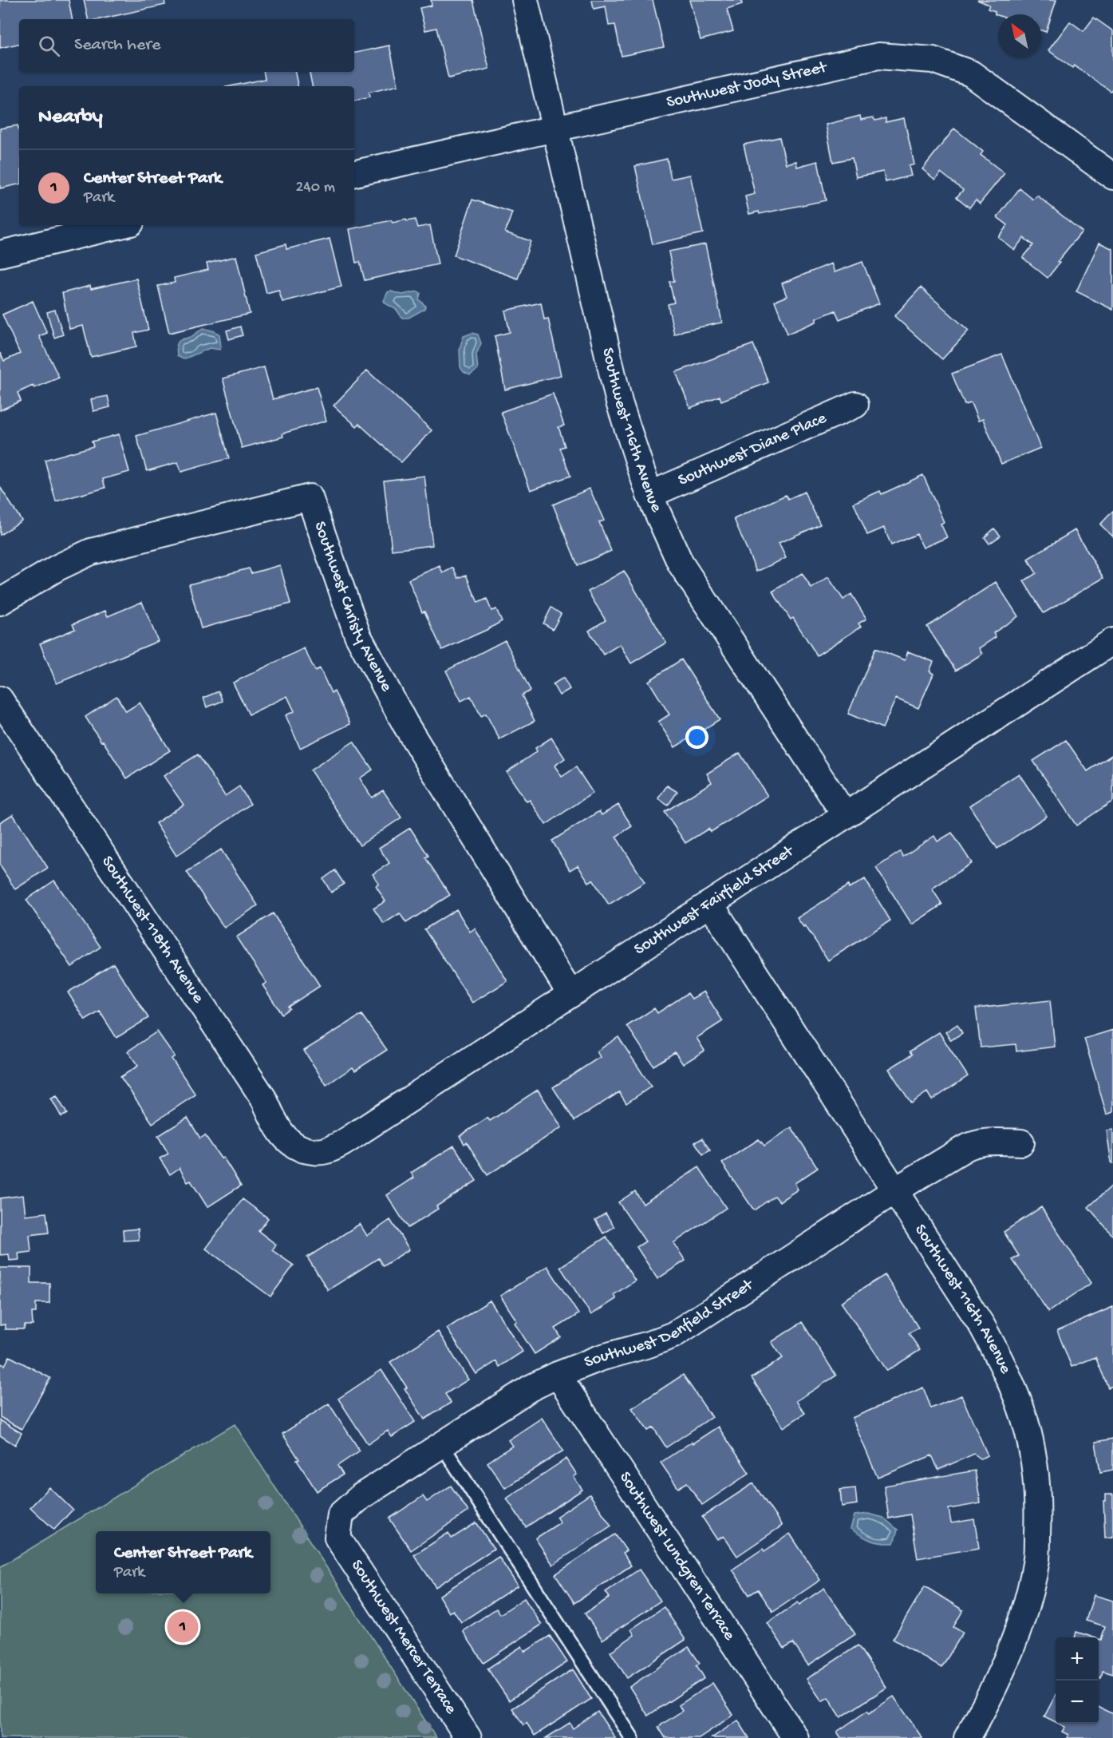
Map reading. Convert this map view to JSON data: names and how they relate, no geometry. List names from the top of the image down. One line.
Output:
{"streets":{"street":["Southwest Jody Street","Southwest 116th Avenue","Southwest Diane Place","Southwest Christy Avenue","Southwest Fairfield Street","Southwest 118th Avenue","Southwest Denfield Street","Southwest Lundgren Terrace","Southwest Mercer Terrace"]},"crossings":[["Southwest Jody Street","Southwest 116th Avenue"],["Southwest 116th Avenue","Southwest Diane Place"],["Southwest 116th Avenue","Southwest Fairfield Street"],["Southwest 116th Avenue","Southwest Denfield Street"],["Southwest Christy Avenue","Southwest Fairfield Street"],["Southwest Fairfield Street","Southwest 118th Avenue"],["Southwest Denfield Street","Southwest Lundgren Terrace"],["Southwest Denfield Street","Southwest Mercer Terrace"]],"north":"top left","page":{"search":"Search here","heading":"Nearby","list":[{"mark":"1","name":"Center Street Park","note":"Park","value":"240 m"}],"popup":["Center Street Park","Park"],"pins":"1","map_buttons":["+","−"]}}
